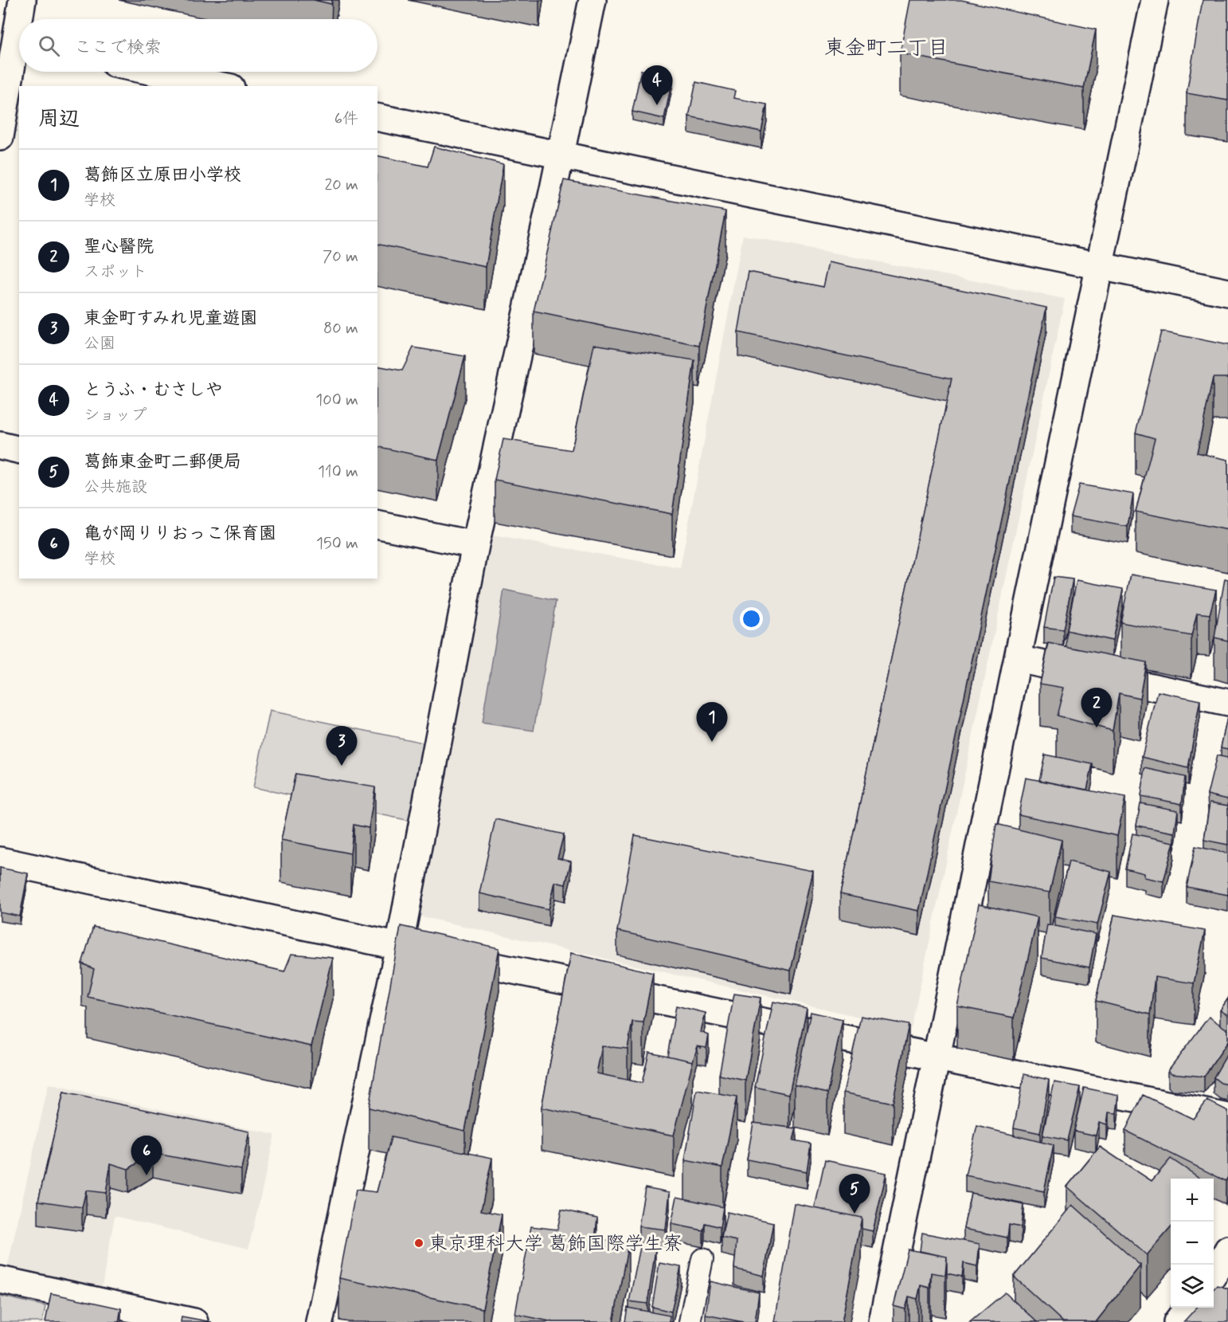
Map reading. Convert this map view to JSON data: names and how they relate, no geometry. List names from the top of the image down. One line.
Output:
{"districts":["東金町二丁目"],"places":["東京理科大学 葛飾国際学生寮"],"page":{"search":"ここで検索","pins":["4","2","1","3","6","5"],"heading":["周辺","6件"],"list":[{"mark":"1","name":"葛飾区立原田小学校","note":"学校","value":"20 m"},{"mark":"2","name":"聖心醫院","note":"スポット","value":"70 m"},{"mark":"3","name":"東金町すみれ児童遊園","note":"公園","value":"80 m"},{"mark":"4","name":"とうふ・むさしや","note":"ショップ","value":"100 m"},{"mark":"5","name":"葛飾東金町二郵便局","note":"公共施設","value":"110 m"},{"mark":"6","name":"亀が岡りりおっこ保育園","note":"学校","value":"150 m"}],"map_buttons":["+","−"]}}
